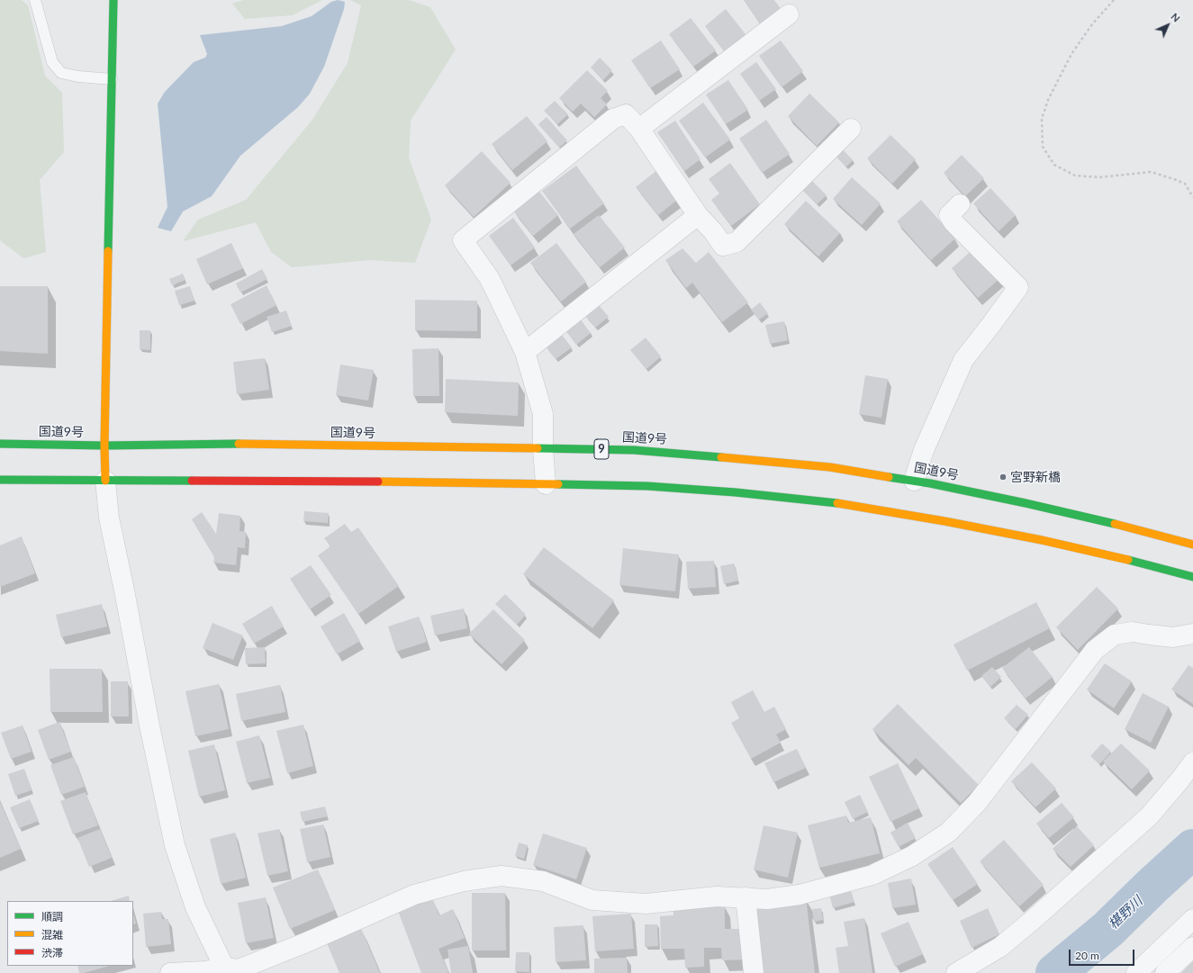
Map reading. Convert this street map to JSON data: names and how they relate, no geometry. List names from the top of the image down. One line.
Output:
{"streets":{"main road":["国道9号","9"]},"water":["椹野川"],"places":["宮野新橋"],"legend":["順調","混雑","渋滞"],"scale_bar":"20 m","north":"top right"}
